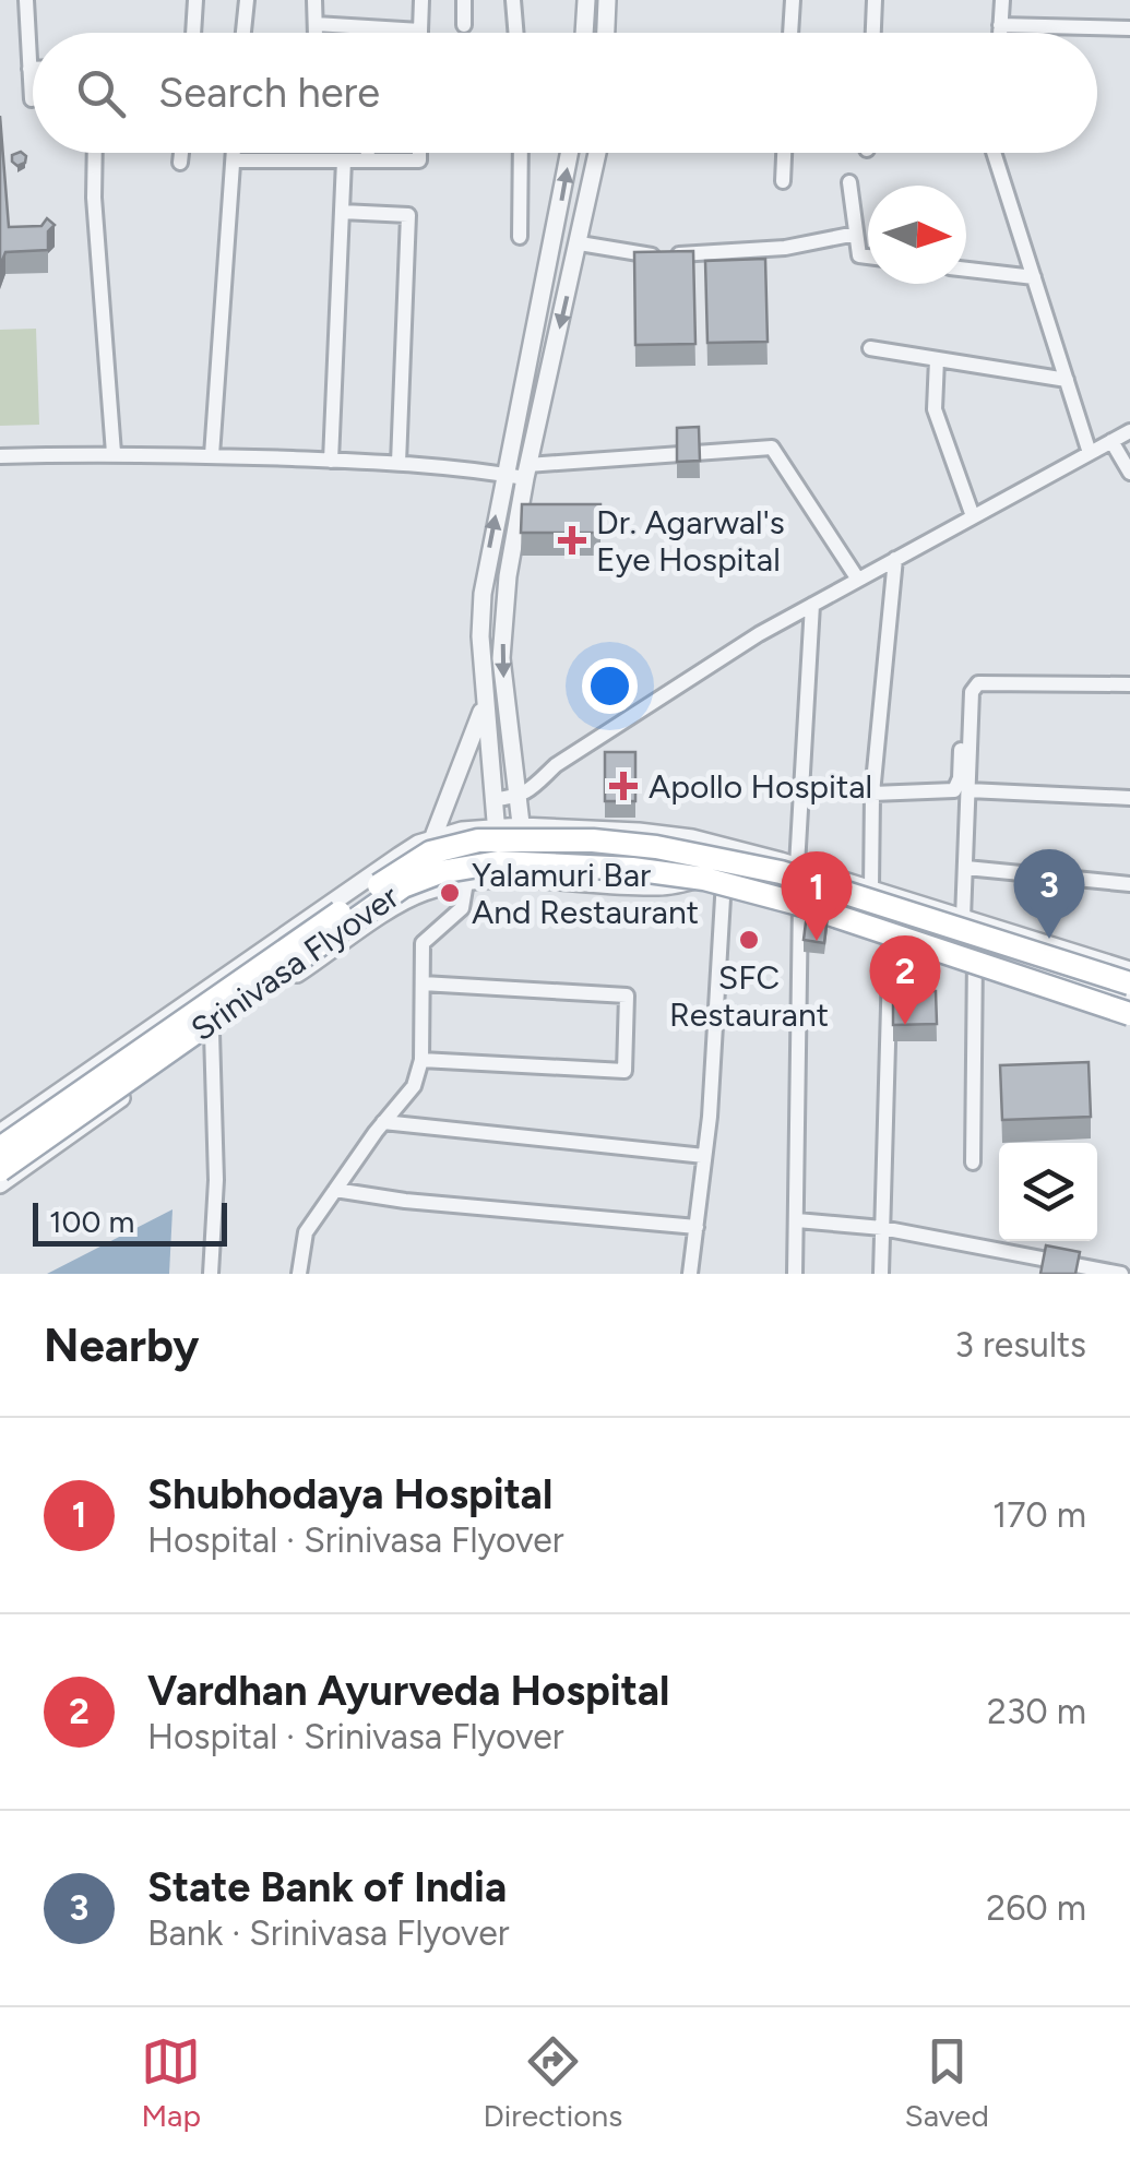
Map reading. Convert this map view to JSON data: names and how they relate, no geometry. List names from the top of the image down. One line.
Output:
{"streets":{"main road":["Srinivasa Flyover"]},"places":{"health":["Dr. Agarwal's Eye Hospital","Apollo Hospital"],"other":["Yalamuri Bar And Restaurant","SFC Restaurant"]},"scale_bar":"100 m","north":"right","page":{"search":"Search here","pins":["3","1","2"],"scale":"100 m","heading":["Nearby","3 results"],"list":[{"mark":"1","name":"Shubhodaya Hospital","note":"Hospital · Srinivasa Flyover","value":"170 m"},{"mark":"2","name":"Vardhan Ayurveda Hospital","note":"Hospital · Srinivasa Flyover","value":"230 m"},{"mark":"3","name":"State Bank of India","note":"Bank · Srinivasa Flyover","value":"260 m"}],"nav":["Map","Directions","Saved"]}}
